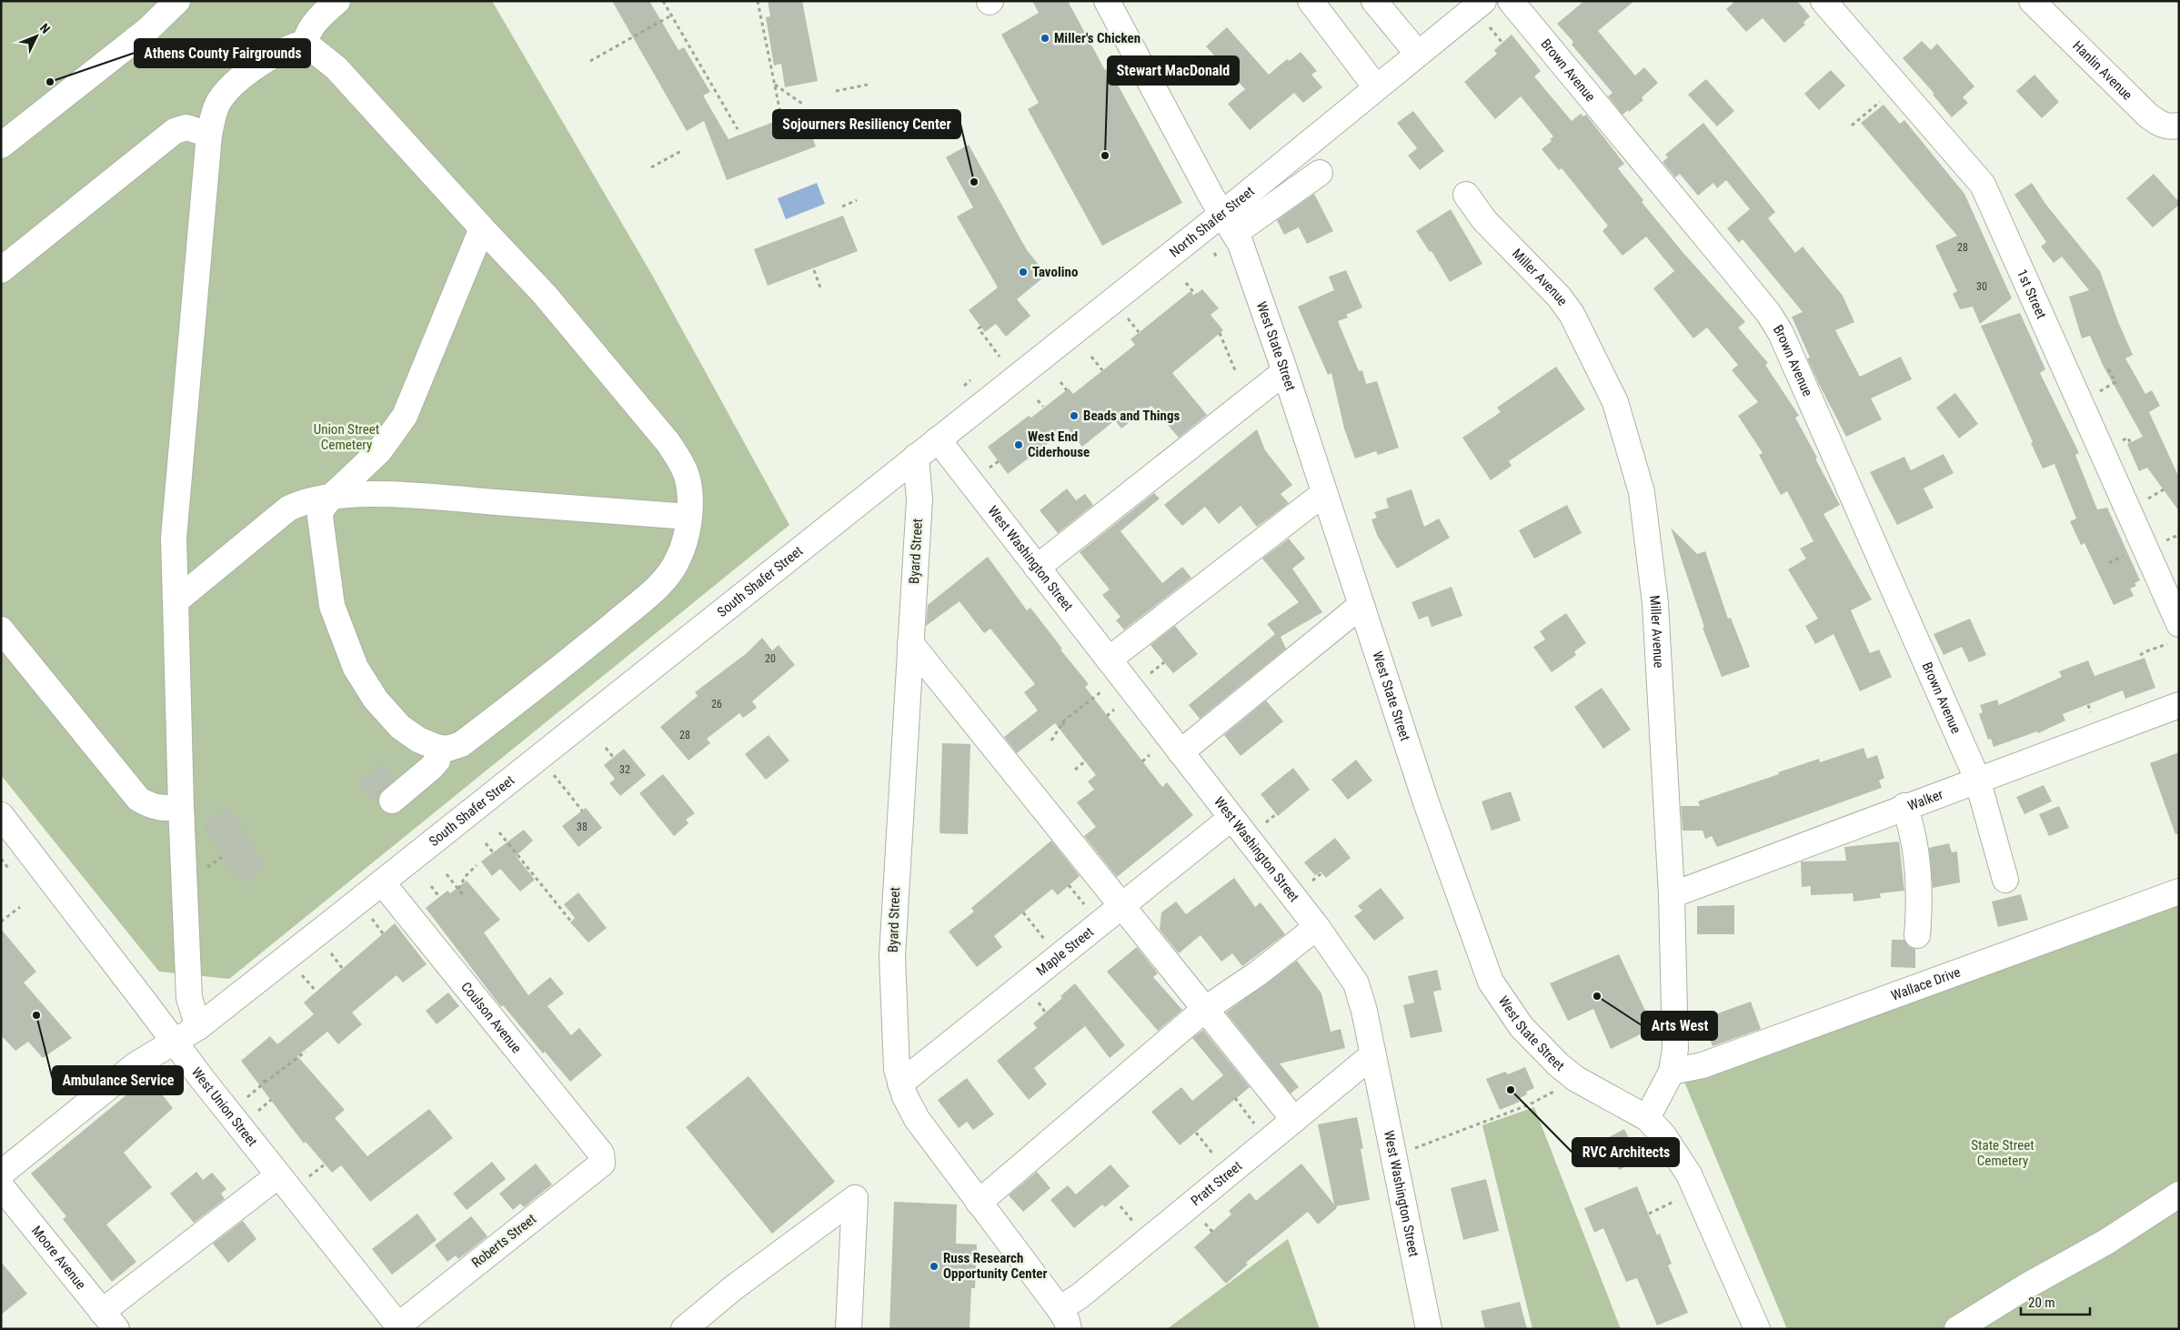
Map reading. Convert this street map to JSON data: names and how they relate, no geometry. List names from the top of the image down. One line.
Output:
{"streets":{"street":["Brown Avenue","Hanlin Avenue","North Shafer Street","Miller Avenue","1st Street","West State Street","Byard Street","West Washington Street","South Shafer Street","Walker","Maple Street","Wallace Drive","Coulson Avenue","West Union Street","Pratt Street","Roberts Street","Moore Avenue"]},"crossings":[["Brown Avenue","Walker"],["North Shafer Street","West State Street"],["North Shafer Street","West Washington Street"],["North Shafer Street","South Shafer Street"],["Miller Avenue","West State Street"],["Miller Avenue","Walker"],["Miller Avenue","Wallace Drive"],["Byard Street","South Shafer Street"],["Byard Street","Maple Street"],["Byard Street","Pratt Street"],["West Washington Street","South Shafer Street"],["West Washington Street","Maple Street"],["West Washington Street","Pratt Street"],["South Shafer Street","Coulson Avenue"],["South Shafer Street","West Union Street"],["Coulson Avenue","Roberts Street"],["West Union Street","Roberts Street"]],"parks":["Union Street Cemetery","State Street Cemetery"],"places":["Miller's Chicken","Athens County Fairgrounds","Stewart MacDonald","Sojourners Resiliency Center","Tavolino","Beads and Things","West End Ciderhouse","Arts West","Ambulance Service","RVC Architects","Russ Research Opportunity Center"],"house_numbers":["28","30","20","26","28","32","38"],"scale_bar":"20 m","north":"top right"}
